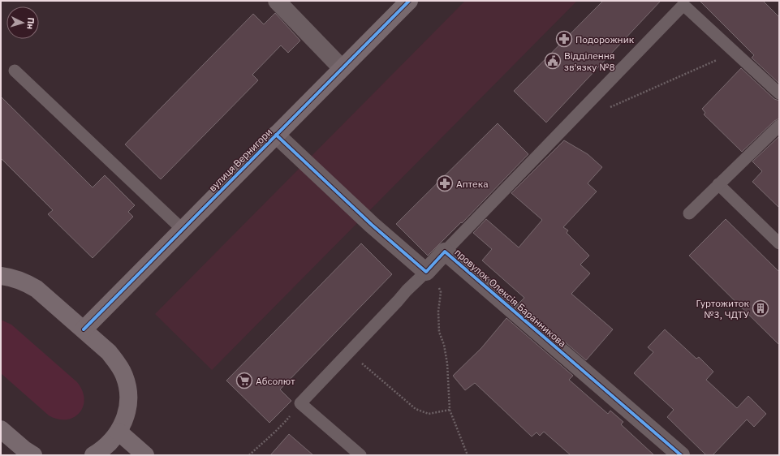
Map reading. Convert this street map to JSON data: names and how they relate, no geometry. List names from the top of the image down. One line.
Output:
{"streets":{"street":["вулиця Вернигори","провулок Олексія Баранникова"]},"places":{"pharmacy":["Подорожник","Аптека"],"public building":["Відділення зв'язку №8"],"building":["Гуртожиток №3, ЧДТУ"],"supermarket":["Абсолют"]},"north":"right"}
